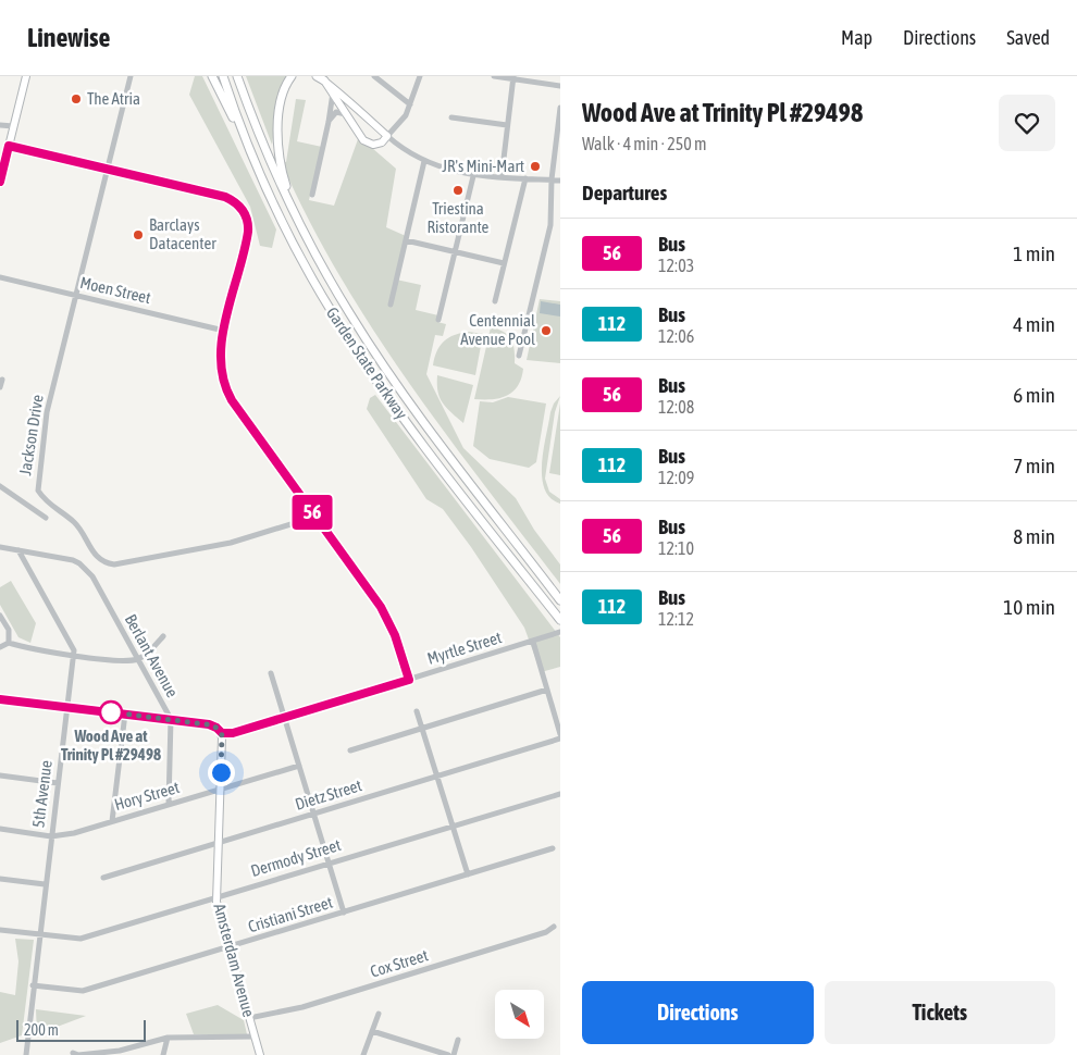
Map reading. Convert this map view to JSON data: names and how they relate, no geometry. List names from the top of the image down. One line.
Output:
{"streets":{"highway":["Garden State Parkway"],"main road":["Amsterdam Avenue"],"street":["Moen Street","Jackson Drive","Myrtle Street","Berlant Avenue","5th Avenue","Dietz Street","Hory Street","Dermody Street","Cristiani Street","Cox Street"]},"crossings":[["Moen Street","Jackson Drive"],["Myrtle Street","Amsterdam Avenue"],["Berlant Avenue","5th Avenue"],["Berlant Avenue","Hory Street"],["5th Avenue","Hory Street"],["5th Avenue","Dermody Street"],["5th Avenue","Cristiani Street"],["Dietz Street","Amsterdam Avenue"],["Hory Street","Amsterdam Avenue"],["Dermody Street","Amsterdam Avenue"],["Cristiani Street","Amsterdam Avenue"],["Amsterdam Avenue","Cox Street"]],"places":["The Atria","JR's Mini-Mart","Triestina Ristorante","Barclays Datacenter","Centennial Avenue Pool","Wood Ave at Trinity Pl #29498"],"lines":["bus line 56"],"scale_bar":"200 m","north":"bottom right","page":{"header":"Linewise","nav":["Map","Directions","Saved"],"on_map":"56","heading":[["Wood Ave at Trinity Pl #29498","Walk · 4 min · 250 m"],"Departures"],"list":[{"mark":"56","name":"Bus","note":"12:03","value":"1 min"},{"mark":"112","name":"Bus","note":"12:06","value":"4 min"},{"mark":"56","name":"Bus","note":"12:08","value":"6 min"},{"mark":"112","name":"Bus","note":"12:09","value":"7 min"},{"mark":"56","name":"Bus","note":"12:10","value":"8 min"},{"mark":"112","name":"Bus","note":"12:12","value":"10 min"}],"buttons":["Directions","Tickets"],"scale":"200 m"}}
